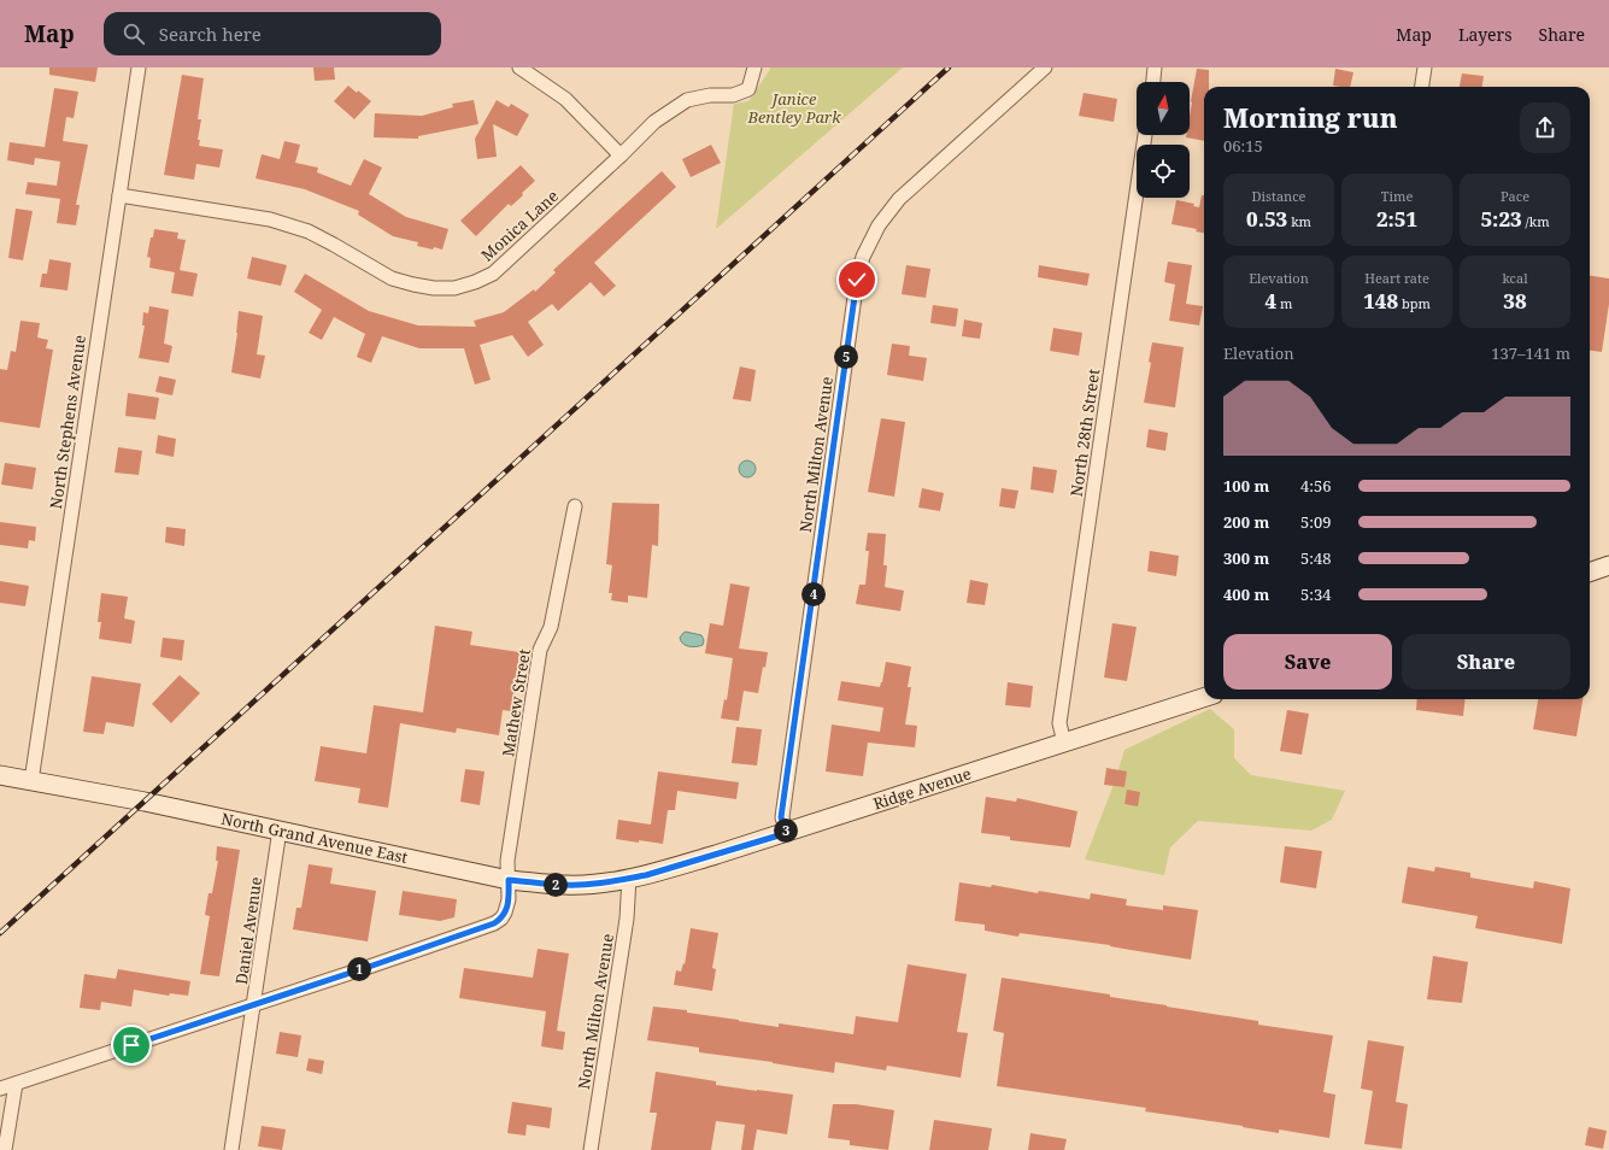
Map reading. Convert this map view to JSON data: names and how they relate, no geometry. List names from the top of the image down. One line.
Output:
{"streets":{"street":["Monica Lane","North Stephens Avenue","North 28th Street","North Milton Avenue","Mathew Street","Ridge Avenue","North Grand Avenue East","Daniel Avenue"]},"crossings":[["Monica Lane","North Stephens Avenue"],["North Stephens Avenue","North Grand Avenue East"],["North 28th Street","Ridge Avenue"],["North Milton Avenue","Ridge Avenue"],["North Milton Avenue","North Grand Avenue East"],["Mathew Street","North Grand Avenue East"],["Ridge Avenue","North Grand Avenue East"],["North Grand Avenue East","Daniel Avenue"]],"parks":["Janice Bentley Park"],"north":"top","page":{"header":"Map","search":"Search here","nav":["Map","Layers","Share"],"heading":["Morning run","06:15"],"stats":[["Distance","0.53 km"],["Time","2:51"],["Pace","5:23 /km"],["Elevation","4 m"],["Heart rate","148 bpm"],["kcal","38"]],"chart":["Elevation","137–141 m"],"pins":["5","4","3","2","1"],"list":[{"name":"100 m","note":"4:56"},{"name":"200 m","note":"5:09"},{"name":"300 m","note":"5:48"},{"name":"400 m","note":"5:34"}],"buttons":["Save","Share"]}}
